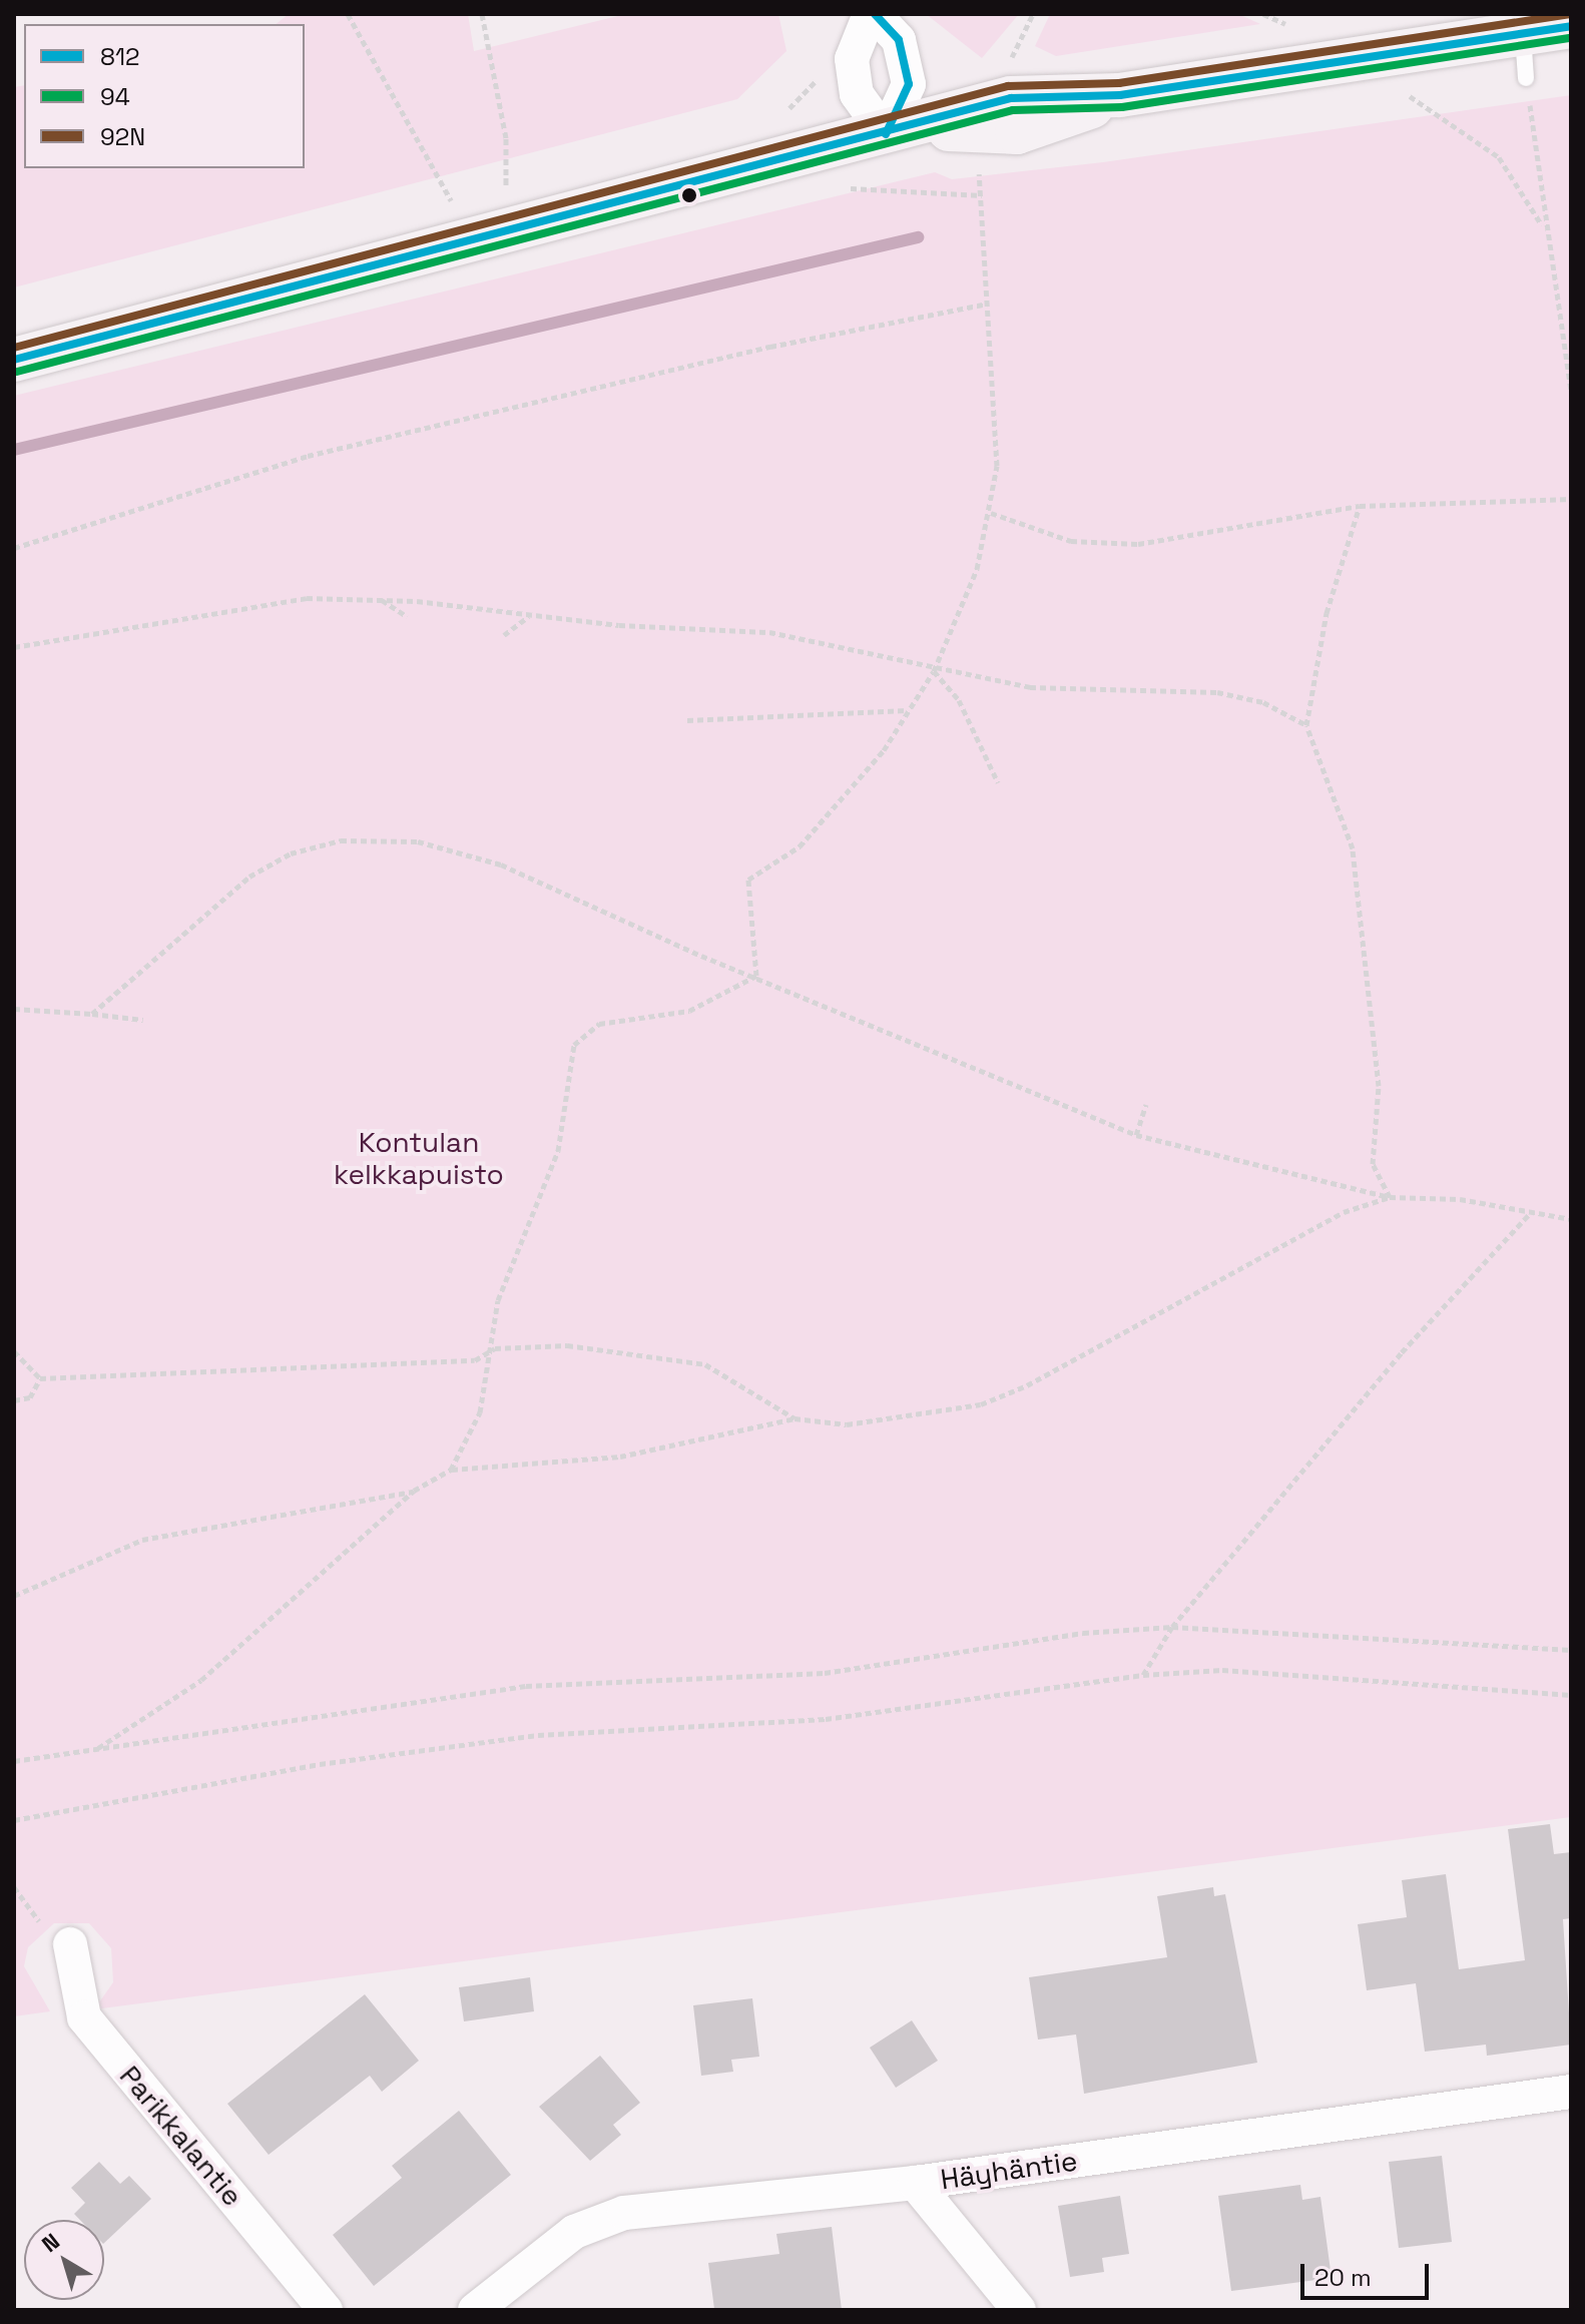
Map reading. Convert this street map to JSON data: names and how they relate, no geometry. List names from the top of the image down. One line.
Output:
{"streets":{"street":["Parikkalantie","Häyhäntie"]},"parks":["Kontulan kelkkapuisto"],"lines":["transit line 812","transit line 92N","transit line 94"],"legend":["812","94","92N"],"scale_bar":"20 m","north":"top left"}
